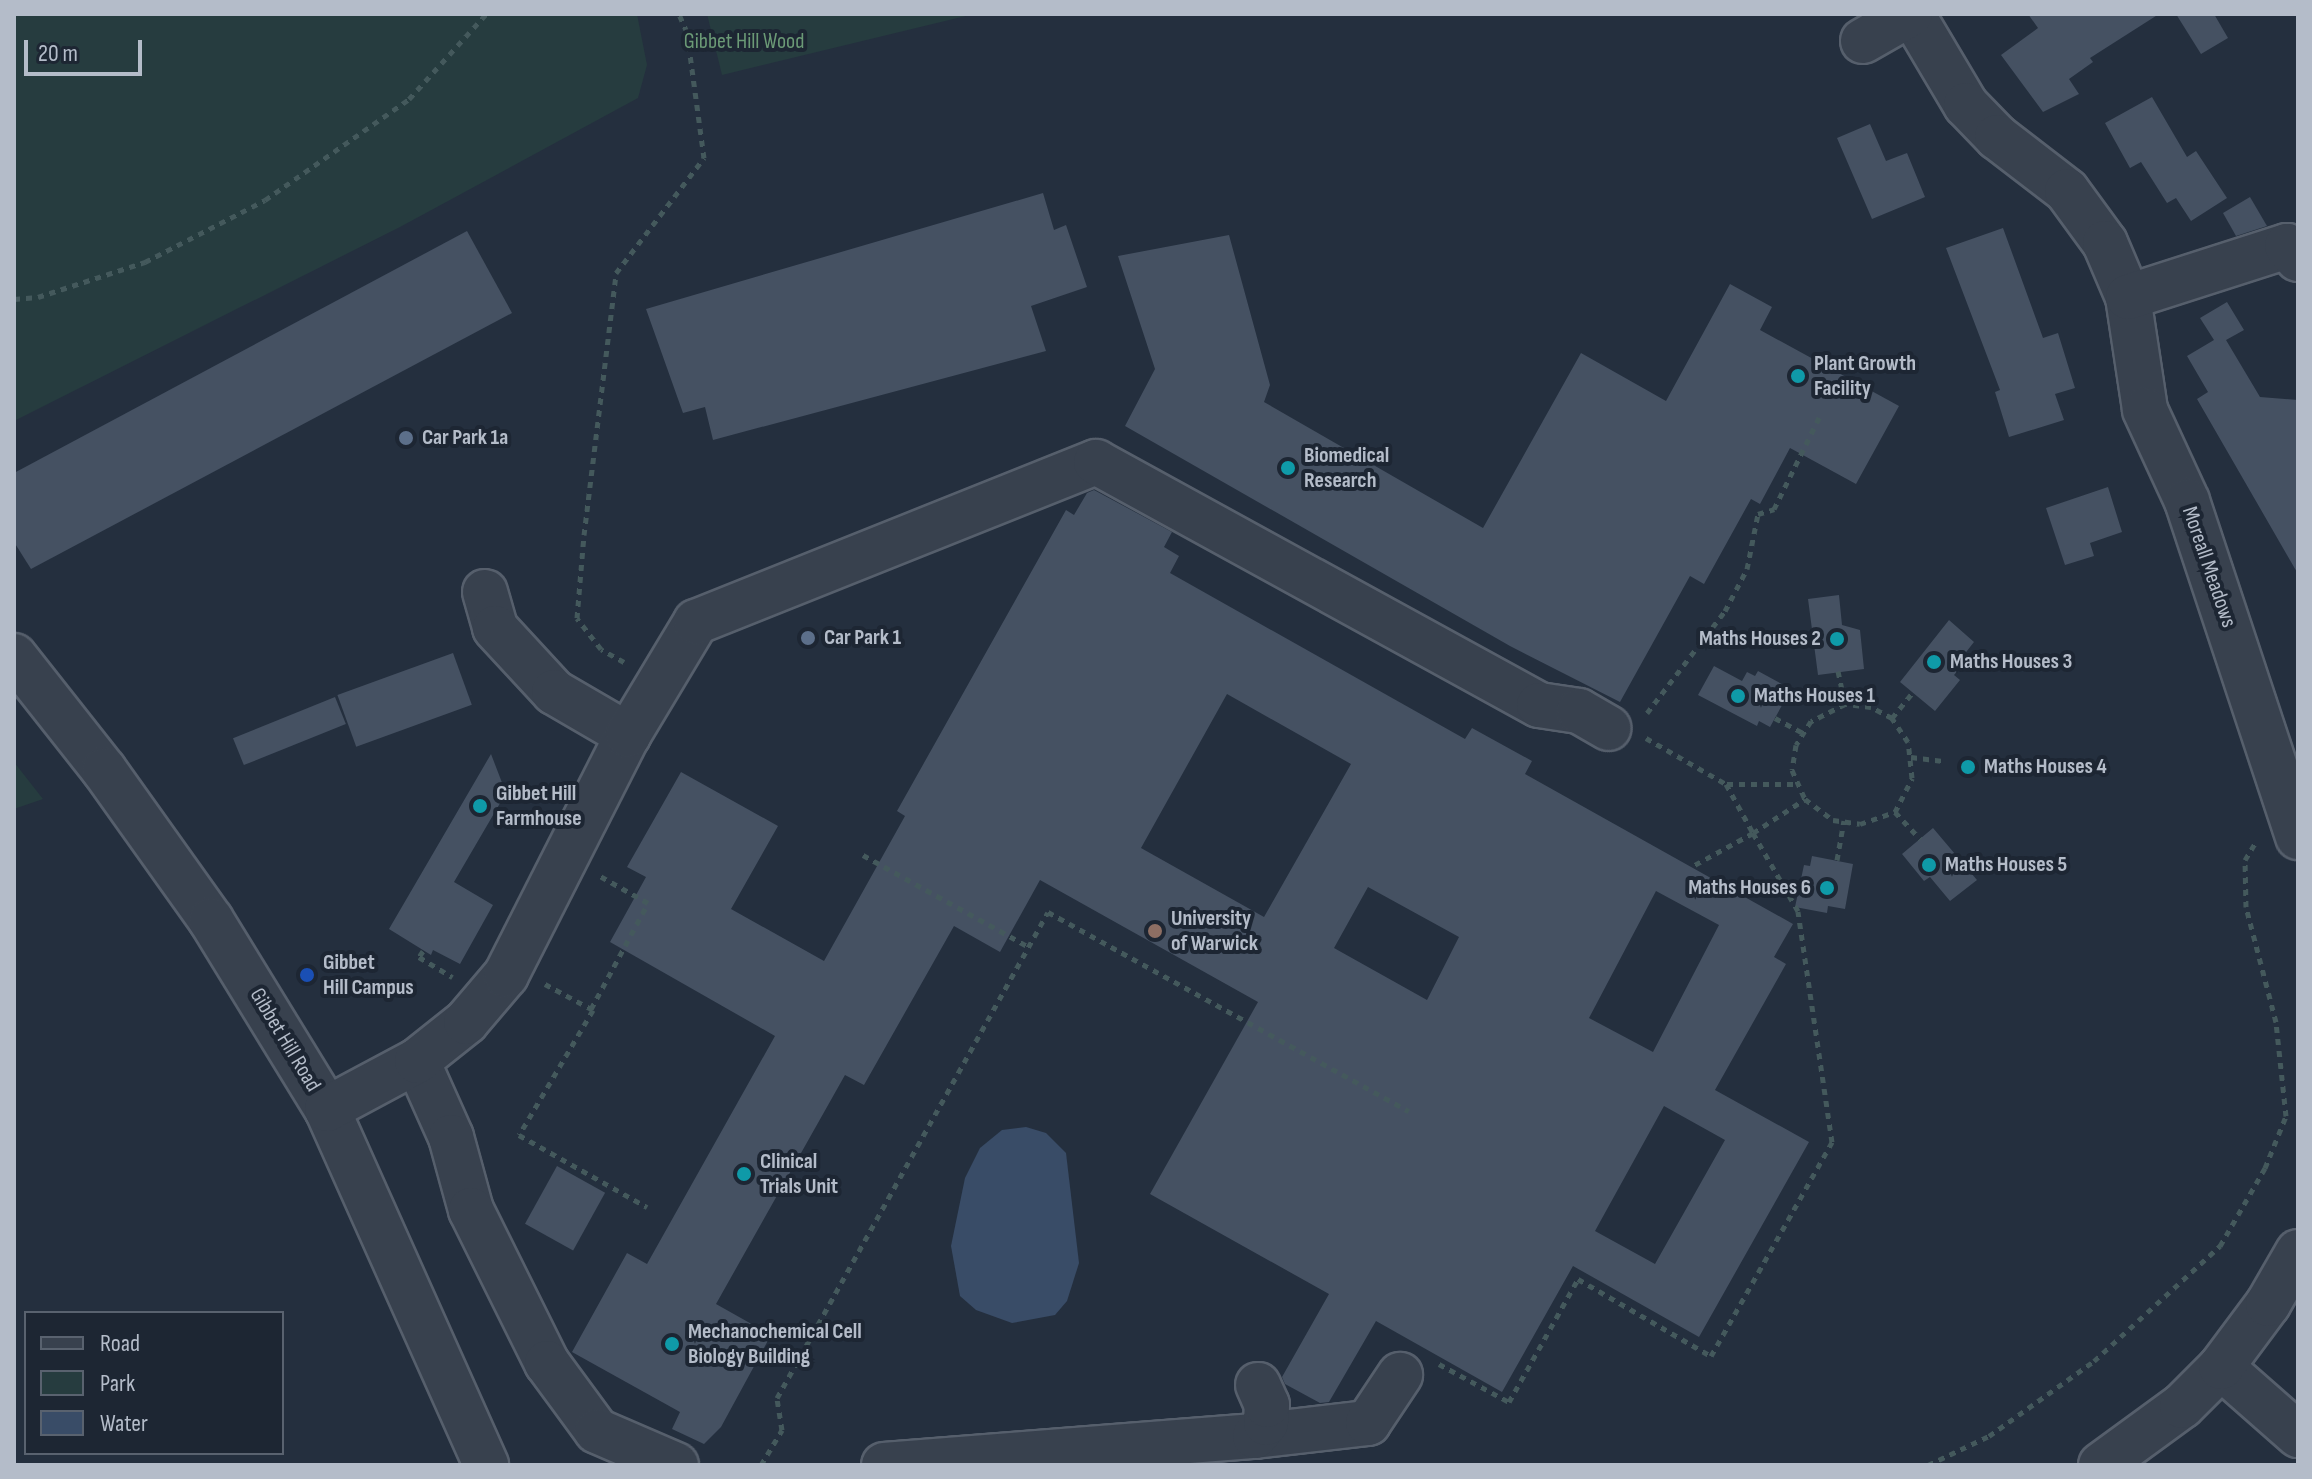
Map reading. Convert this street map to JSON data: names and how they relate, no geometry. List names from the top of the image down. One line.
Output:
{"streets":{"street":["Moreall Meadows","Gibbet Hill Road"]},"parks":["Gibbet Hill Wood"],"places":["Plant Growth Facility","Car Park 1a","Biomedical Research","Car Park 1","Maths Houses 2","Maths Houses 3","Maths Houses 1","Maths Houses 4","Gibbet Hill Farmhouse","Maths Houses 5","Maths Houses 6","University of Warwick","Gibbet Hill Campus","Clinical Trials Unit","Mechanochemical Cell Biology Building"],"legend":["Road","Park","Water"],"scale_bar":"20 m"}
